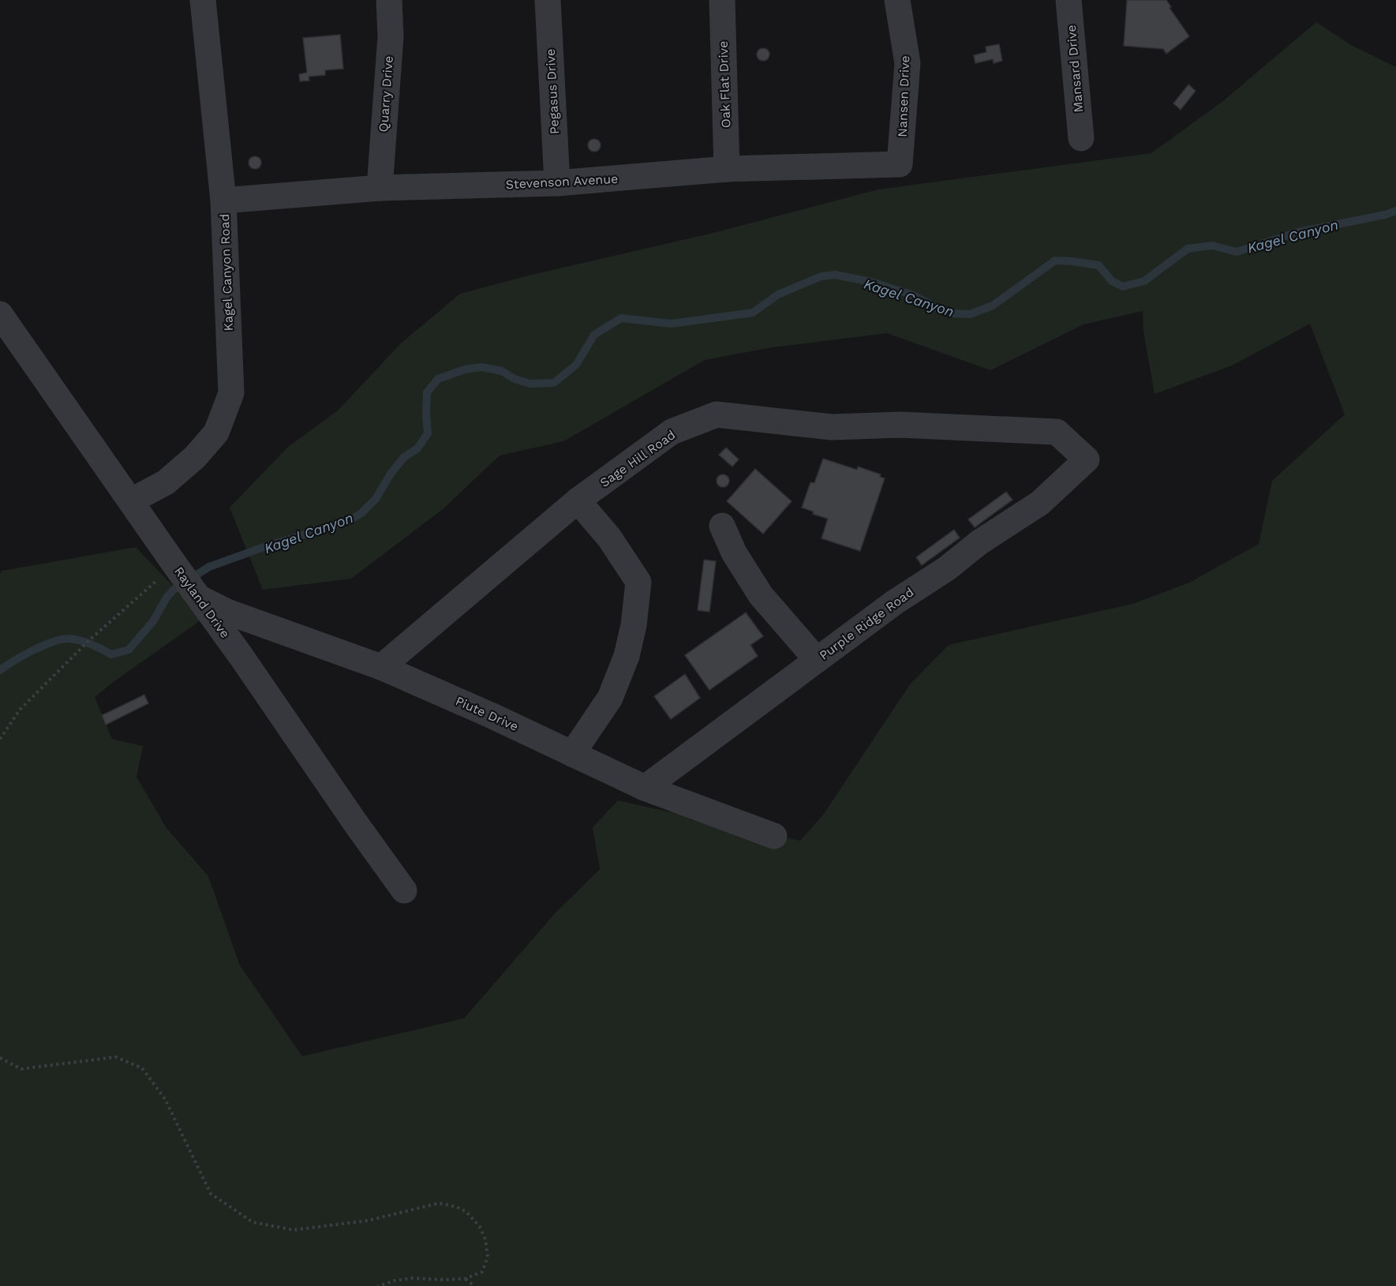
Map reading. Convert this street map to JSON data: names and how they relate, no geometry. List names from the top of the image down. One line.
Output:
{"streets":{"street":["Mansard Drive","Oak Flat Drive","Pegasus Drive","Quarry Drive","Nansen Drive","Stevenson Avenue","Kagel Canyon Road","Sage Hill Road","Rayland Drive","Purple Ridge Road","Piute Drive"]},"crossings":[["Oak Flat Drive","Stevenson Avenue"],["Pegasus Drive","Stevenson Avenue"],["Quarry Drive","Stevenson Avenue"],["Nansen Drive","Stevenson Avenue"],["Stevenson Avenue","Kagel Canyon Road"],["Kagel Canyon Road","Rayland Drive"],["Sage Hill Road","Purple Ridge Road"],["Sage Hill Road","Piute Drive"],["Rayland Drive","Piute Drive"],["Purple Ridge Road","Piute Drive"]],"water":["Kagel Canyon"]}
